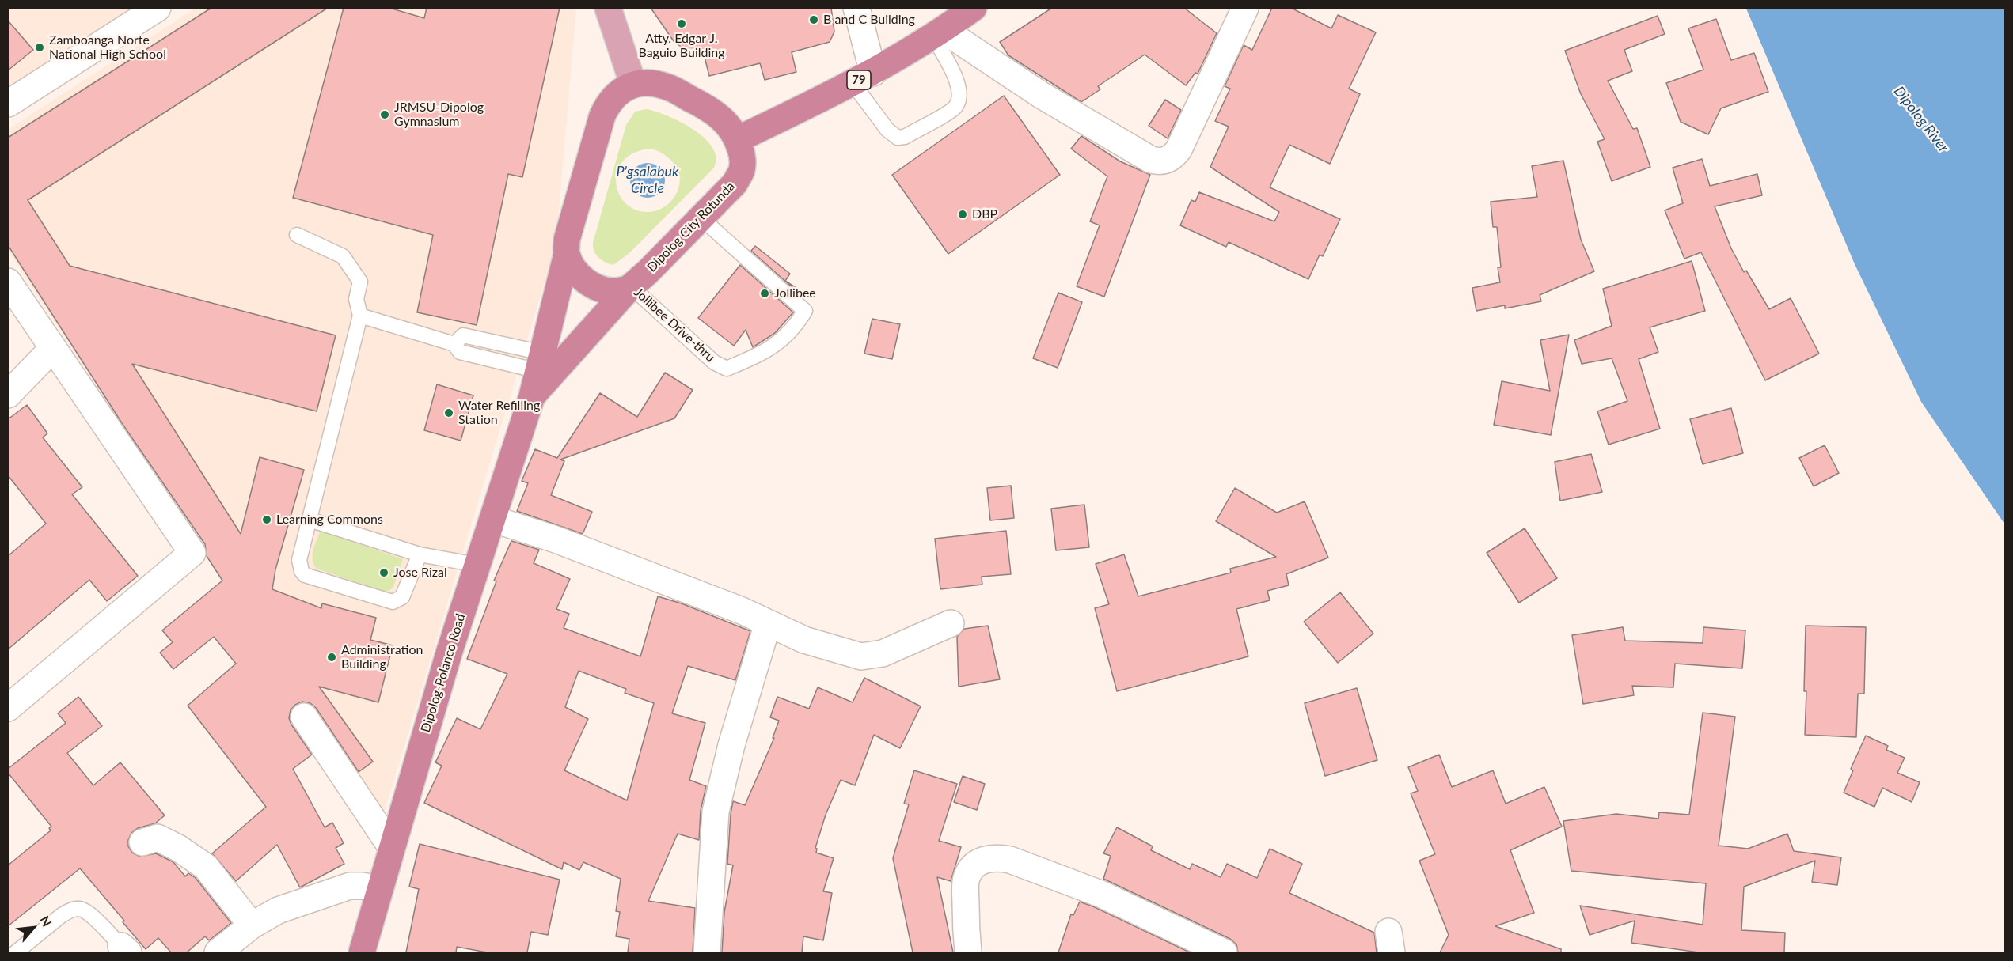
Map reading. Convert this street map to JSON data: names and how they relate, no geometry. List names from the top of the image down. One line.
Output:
{"streets":{"highway":["79","Dipolog City Rotunda","Dipolog-Polanco Road"],"lane":["Jollibee Drive-thru"]},"crossings":[["79","Dipolog City Rotunda"],["Dipolog City Rotunda","Jollibee Drive-thru"],["Dipolog City Rotunda","Dipolog-Polanco Road"]],"water":["Dipolog River","P'gsalabuk Circle"],"places":["B and C Building","Atty. Edgar J. Baguio Building","Zamboanga Norte National High School","JRMSU-Dipolog Gymnasium","DBP","Jollibee","Water Refilling Station","Learning Commons","Jose Rizal","Administration Building"],"north":"top right"}
